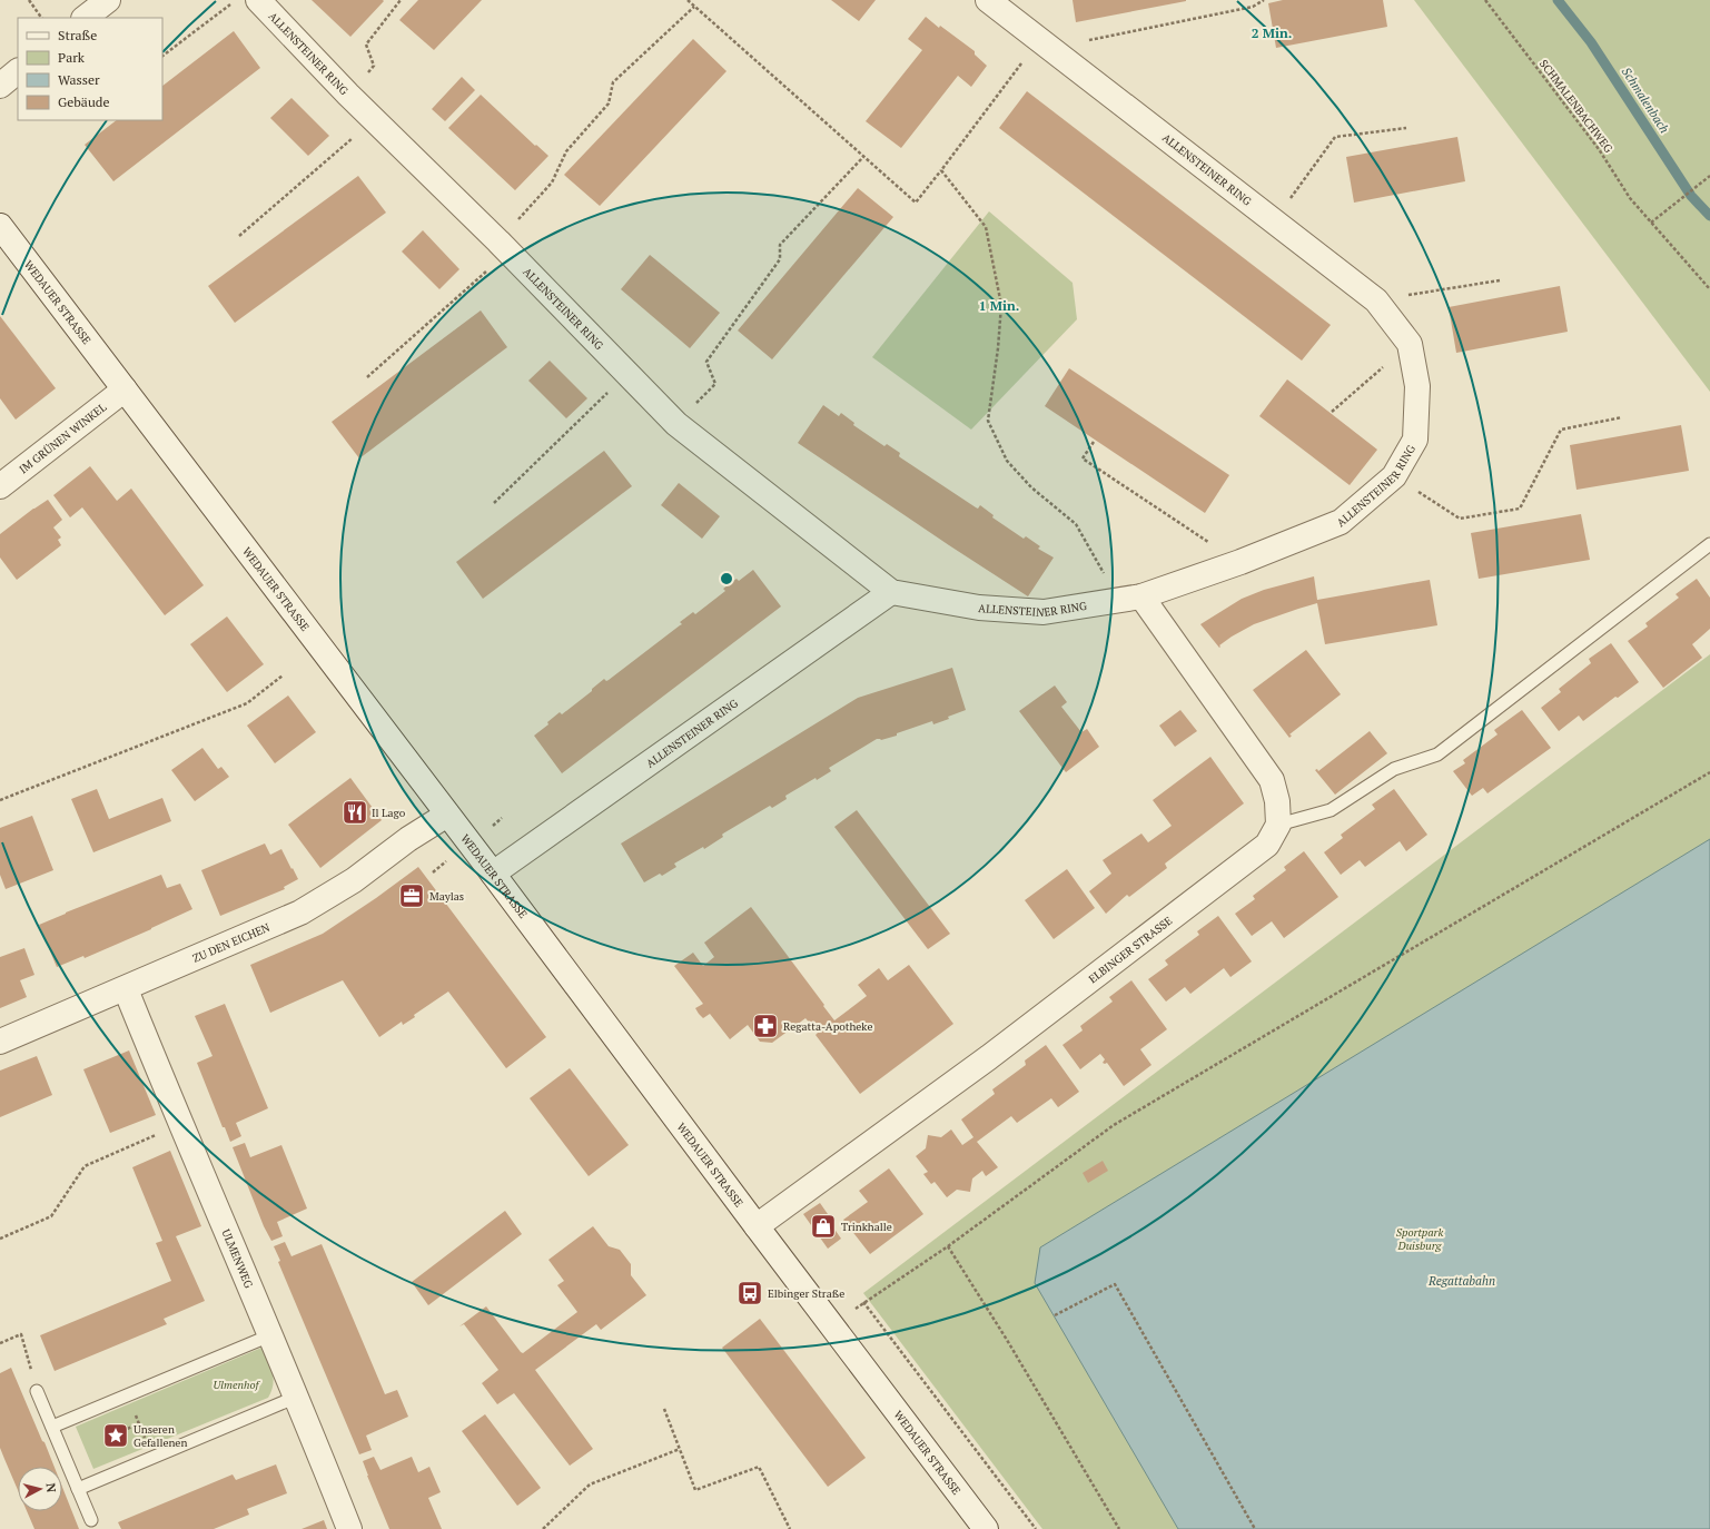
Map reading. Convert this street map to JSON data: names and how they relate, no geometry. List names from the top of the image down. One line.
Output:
{"streets":{"street":["ALLENSTEINER RING","WEDAUER STRASSE","IM GRÜNEN WINKEL","ZU DEN EICHEN","ELBINGER STRASSE","ULMENWEG"],"path":["SCHMALENBACHWEG"]},"crossings":[["ALLENSTEINER RING","WEDAUER STRASSE"],["ALLENSTEINER RING","ELBINGER STRASSE"],["WEDAUER STRASSE","IM GRÜNEN WINKEL"],["WEDAUER STRASSE","ZU DEN EICHEN"],["WEDAUER STRASSE","ELBINGER STRASSE"],["ZU DEN EICHEN","ULMENWEG"]],"water":["Schmalenbach","Regattabahn"],"parks":["Sportpark Duisburg","Ulmenhof"],"places":{"restaurant":["Il Lago"],"office":["Maylas"],"pharmacy":["Regatta-Apotheke"],"shop":["Trinkhalle"],"bus stop":["Elbinger Straße"],"place":["Unseren Gefallenen"]},"legend":["Straße","Park","Wasser","Gebäude"],"north":"right","rings":["2 Min.","1 Min."]}
